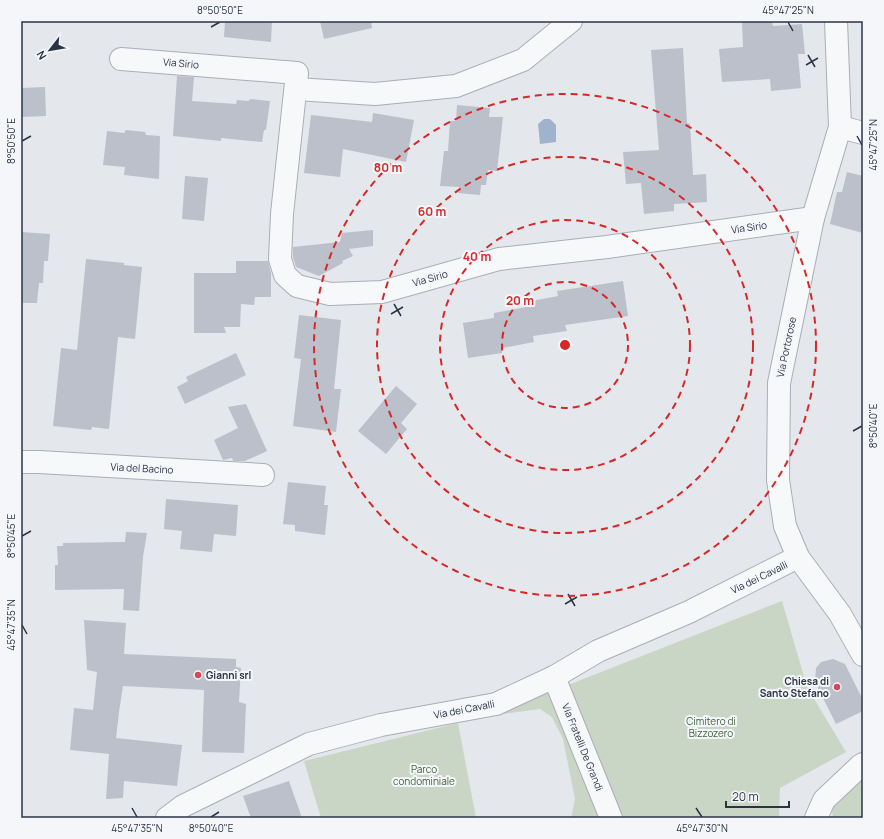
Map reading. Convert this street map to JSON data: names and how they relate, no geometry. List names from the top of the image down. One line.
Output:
{"streets":{"street":["Via Sirio","Via Portorose","Via del Bacino","Via dei Cavalli","Via Fratelli De Grandi"]},"crossings":[["Via Sirio","Via Portorose"],["Via Portorose","Via dei Cavalli"],["Via dei Cavalli","Via Fratelli De Grandi"]],"parks":["Cimitero di Bizzozero","Parco condominiale"],"places":["Gianni srl","Chiesa di Santo Stefano"],"scale_bar":"20 m","north":"bottom left","coordinates":["8°50'50\"E","45°47'25\"N","8°50'40\"E","8°50'45\"E","45°47'35\"N","45°47'30\"N"],"rings":["80 m","60 m","40 m","20 m"]}
